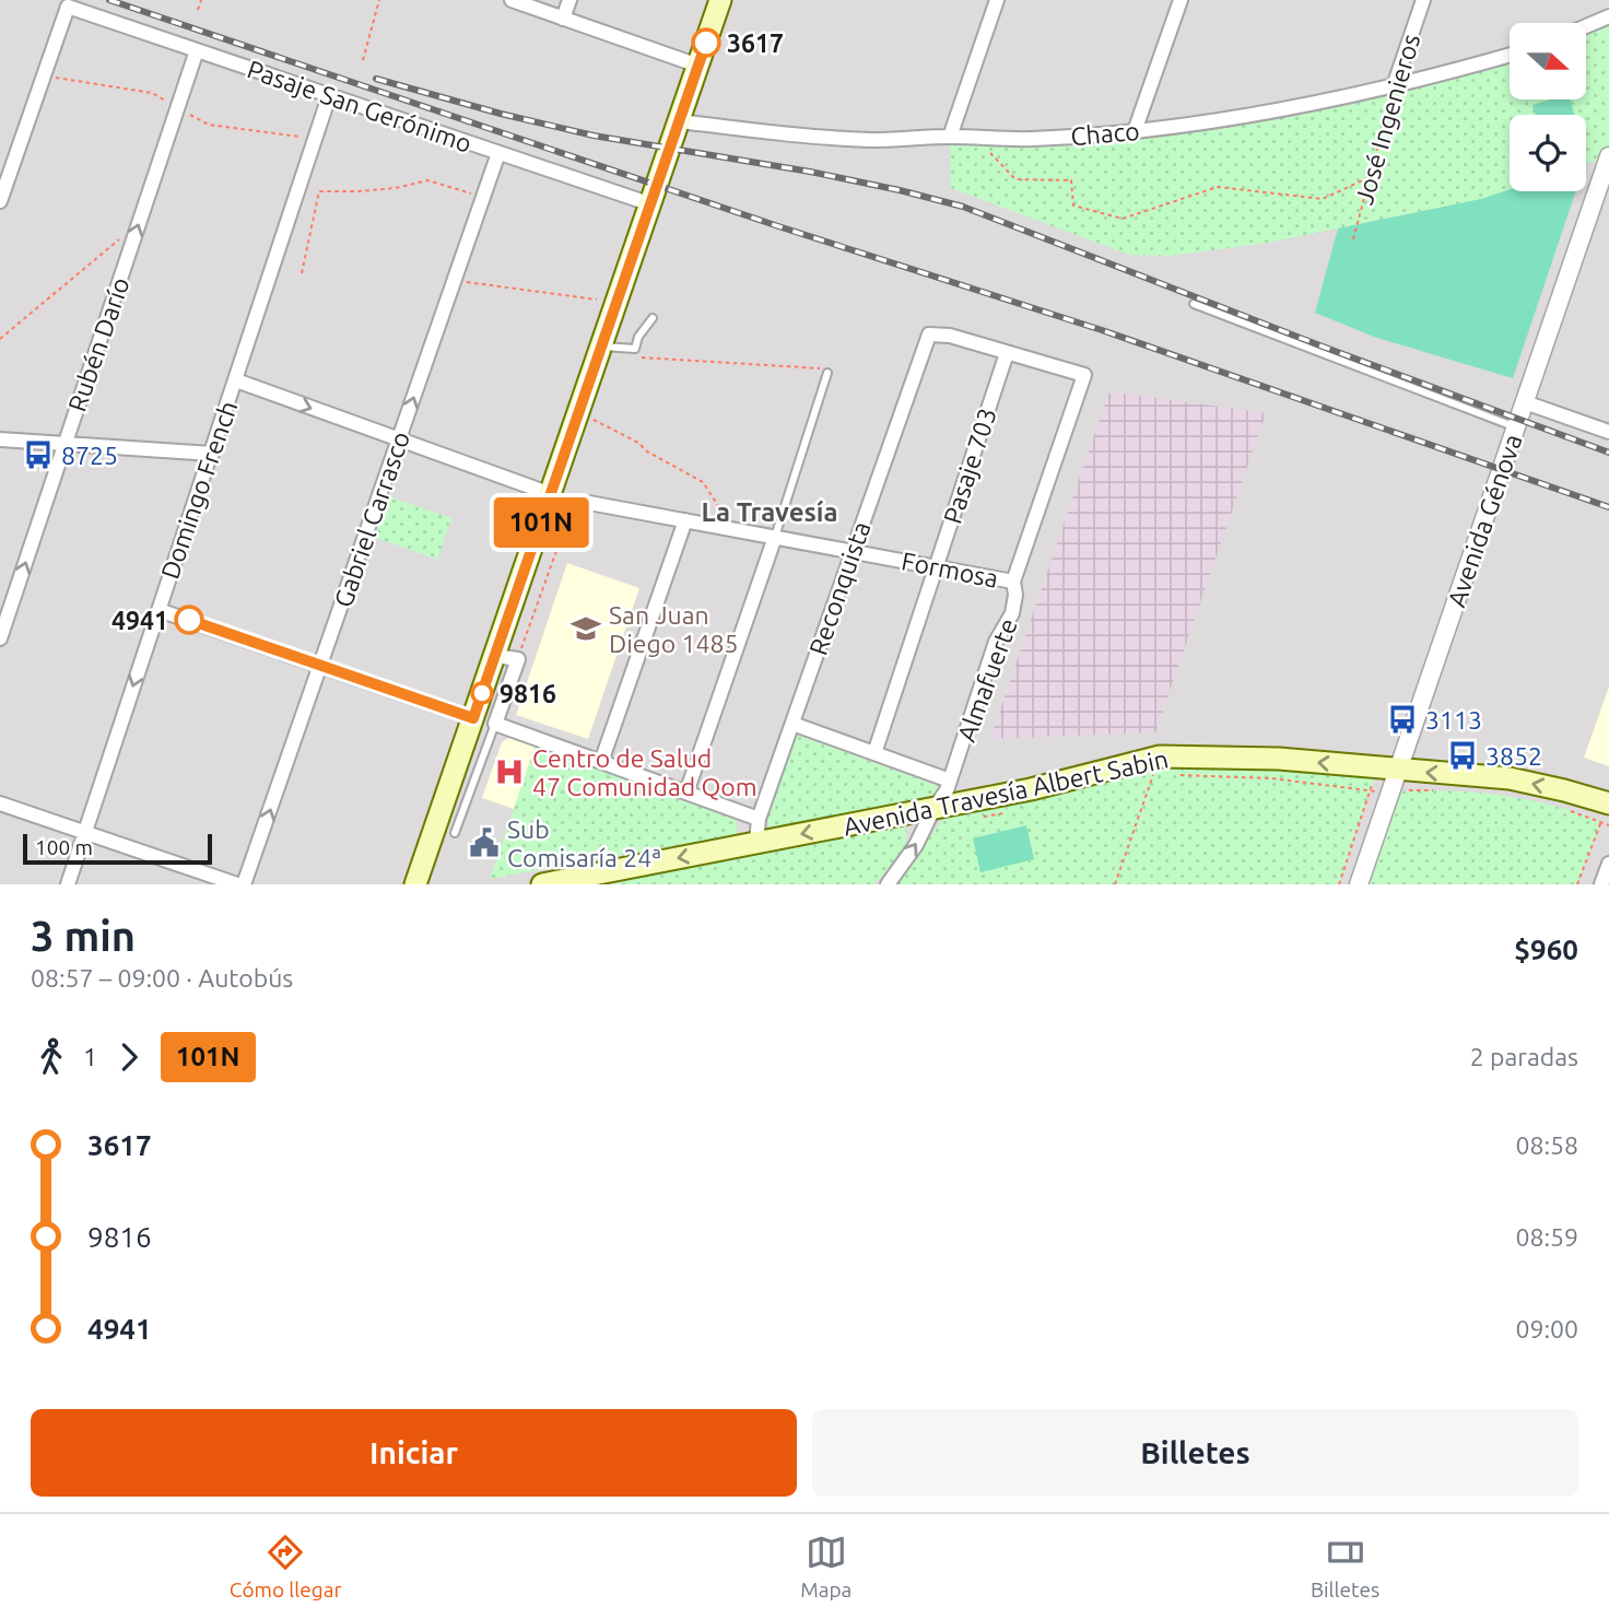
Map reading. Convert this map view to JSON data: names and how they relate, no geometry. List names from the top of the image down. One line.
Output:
{"streets":{"main road":["Avenida Travesía Albert Sabin"],"street":["Pasaje San Gerónimo","José Ingenieros","Chaco","Rubén Darío","Pasaje 703","Domingo French","Gabriel Carrasco","Avenida Génova","Formosa","Reconquista","Almafuerte"]},"crossings":[["Pasaje San Gerónimo","Rubén Darío"],["Pasaje San Gerónimo","Domingo French"],["Pasaje San Gerónimo","Gabriel Carrasco"],["José Ingenieros","Chaco"],["Pasaje 703","Formosa"],["Pasaje 703","Reconquista"],["Pasaje 703","Almafuerte"],["Avenida Génova","Avenida Travesía Albert Sabin"],["Formosa","Reconquista"],["Formosa","Almafuerte"],["Reconquista","Almafuerte"],["Reconquista","Avenida Travesía Albert Sabin"],["Almafuerte","Avenida Travesía Albert Sabin"]],"one_way":["Rubén Darío","Gabriel Carrasco","Avenida Travesía Albert Sabin"],"districts":["La Travesía"],"places":{"other":["3617","4941","9816"],"bus stop":["8725","3113","3852"],"school or university":["San Juan Diego 1485"],"hospital":["Centro de Salud 47 Comunidad Qom"],"public building":["Sub Comisaría 24ª"]},"lines":["bus line 101N"],"scale_bar":"100 m","north":"right","page":{"on_map":"101N","scale":"100 m","heading":["3 min","08:57 – 09:00 · Autobús","$960"],"legs":["1","101N","2 paradas"],"list":[{"name":"3617","value":"08:58"},{"name":"9816","value":"08:59"},{"name":"4941","value":"09:00"}],"buttons":["Iniciar","Billetes"],"tabs":["Cómo llegar","Mapa","Billetes"]}}
